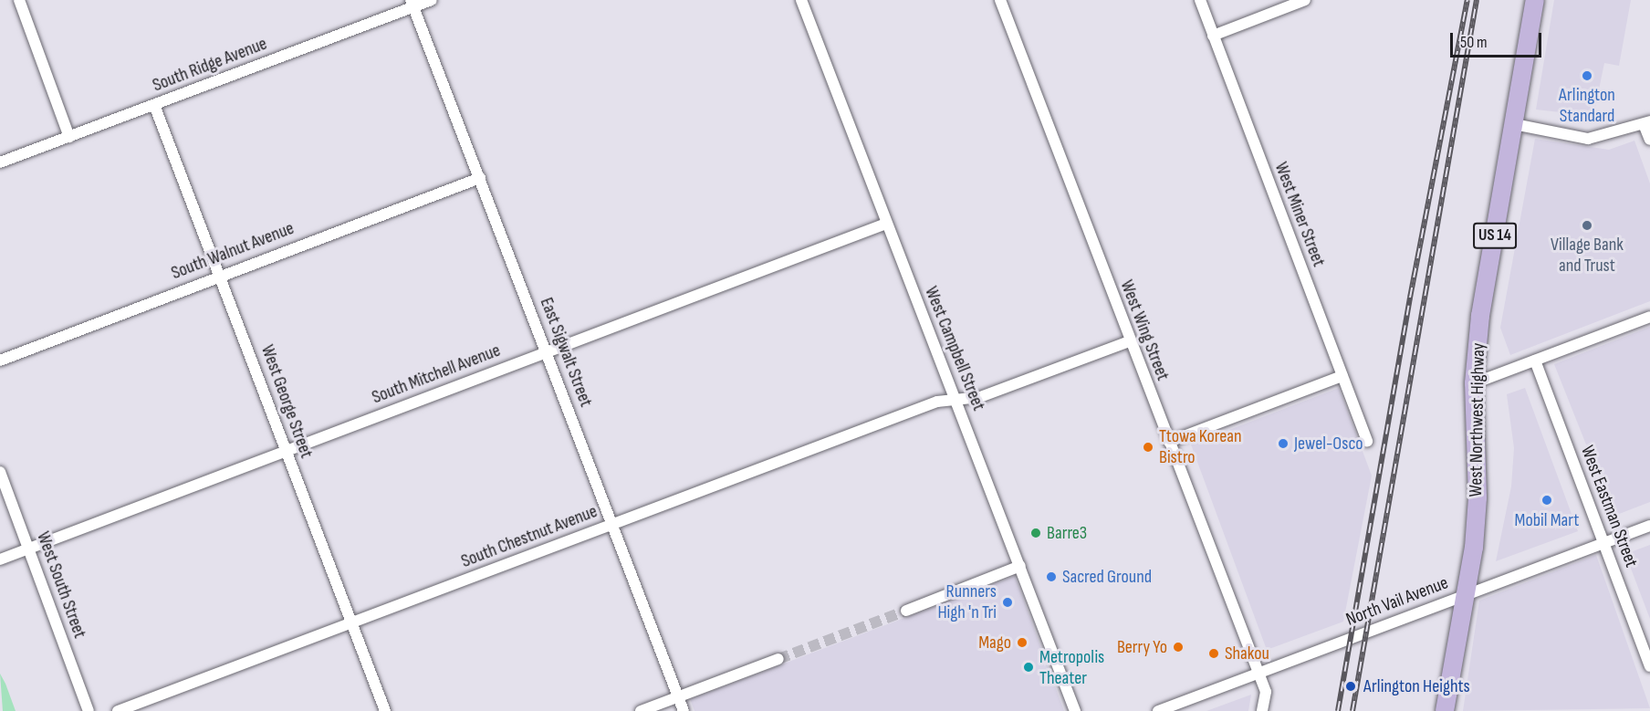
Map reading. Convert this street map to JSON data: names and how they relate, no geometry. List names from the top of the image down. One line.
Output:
{"streets":{"main road":["US 14","West Northwest Highway"],"street":["South Ridge Avenue","West Miner Street","South Walnut Avenue","West Wing Street","West Campbell Street","East Sigwalt Street","South Mitchell Avenue","West George Street","West Eastman Street","South Chestnut Avenue","West South Street","North Vail Avenue"]},"crossings":[["South Ridge Avenue","East Sigwalt Street"],["South Ridge Avenue","West George Street"],["South Walnut Avenue","East Sigwalt Street"],["South Walnut Avenue","West George Street"],["West Wing Street","South Chestnut Avenue"],["West Wing Street","North Vail Avenue"],["West Campbell Street","South Mitchell Avenue"],["West Campbell Street","South Chestnut Avenue"],["East Sigwalt Street","South Mitchell Avenue"],["East Sigwalt Street","South Chestnut Avenue"],["South Mitchell Avenue","West George Street"],["South Mitchell Avenue","West South Street"],["West George Street","South Chestnut Avenue"],["West Northwest Highway","North Vail Avenue"],["West Eastman Street","North Vail Avenue"]],"places":["Arlington Standard","Village Bank and Trust","Jewel-Osco","Ttowa Korean Bistro","Mobil Mart","Barre3","Sacred Ground","Runners High 'n Tri","Mago","Berry Yo","Shakou","Metropolis Theater","Arlington Heights"],"scale_bar":"50 m"}
